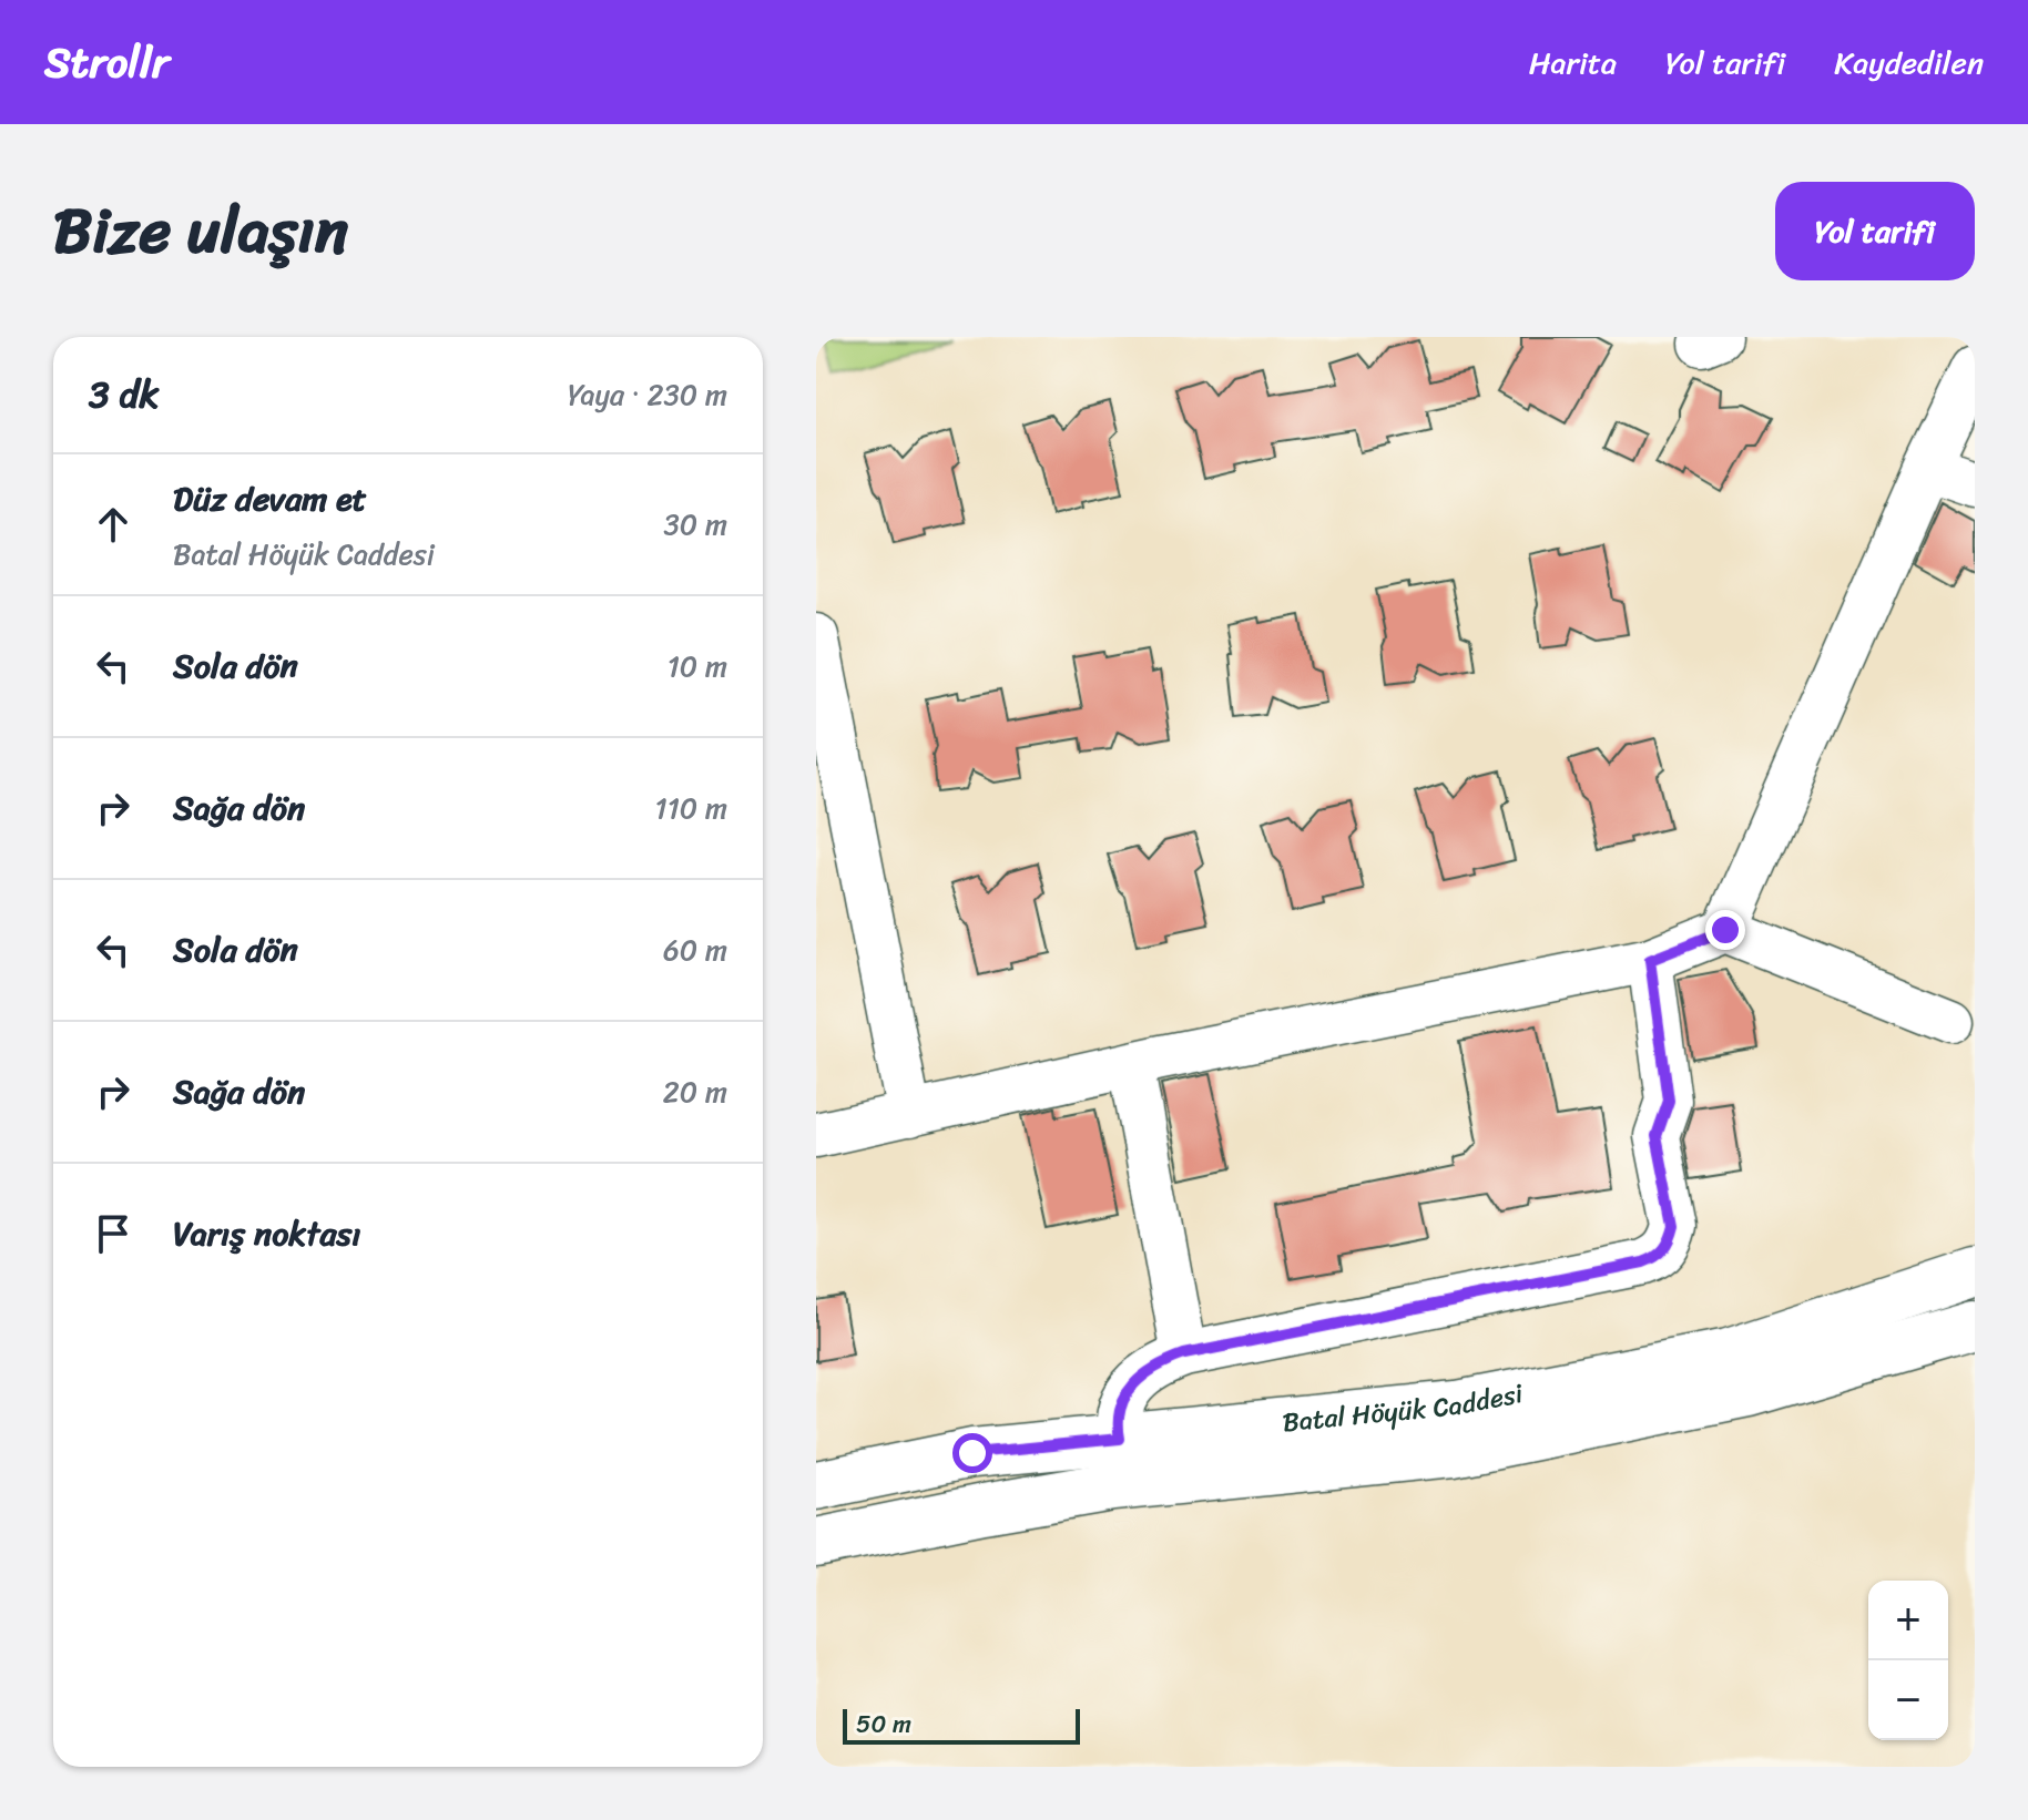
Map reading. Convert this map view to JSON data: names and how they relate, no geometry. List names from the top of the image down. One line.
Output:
{"streets":{"main road":["Batal Höyük Caddesi"]},"scale_bar":"50 m","page":{"header":"Strollr","nav":["Harita","Yol tarifi","Kaydedilen"],"title":"Bize ulaşın","buttons":"Yol tarifi","heading":["3 dk","Yaya · 230 m"],"list":[["Düz devam et","Batal Höyük Caddesi","30 m"],["Sola dön","10 m"],["Sağa dön","110 m"],["Sola dön","60 m"],["Sağa dön","20 m"],"Varış noktası"],"map_buttons":["+","−"],"scale":"50 m"}}
